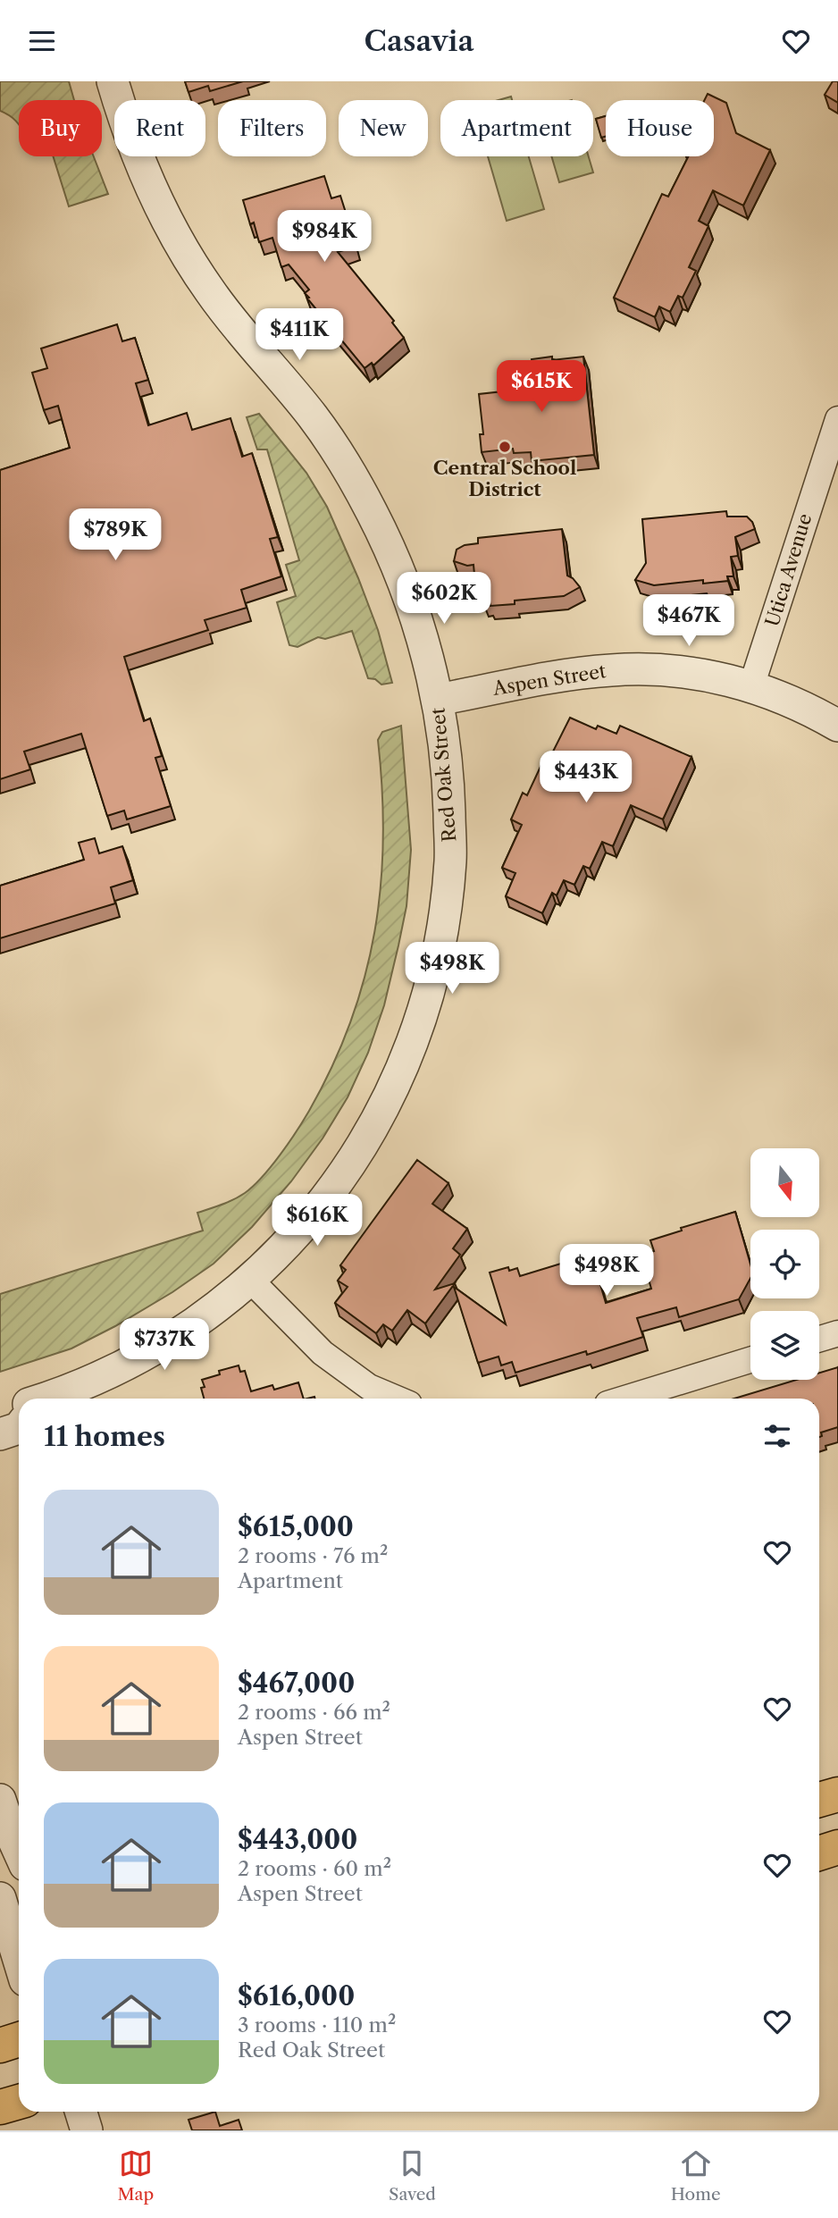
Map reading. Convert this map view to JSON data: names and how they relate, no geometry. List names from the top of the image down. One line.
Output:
{"streets":{"street":["Utica Avenue","Aspen Street","Red Oak Street"]},"crossings":[["Utica Avenue","Aspen Street"],["Aspen Street","Red Oak Street"]],"places":["Central School District"],"north":"bottom","page":{"header":"Casavia","chip":["Buy","Rent","Filters","New","Apartment","House"],"price":["$984K","$411K","$615K","$789K","$602K","$467K","$443K","$498K","$616K","$498K","$737K"],"heading":"11 homes","list":[{"name":"$615,000","note":"2 rooms · 76 m² · Apartment"},{"name":"$467,000","note":"2 rooms · 66 m² · Aspen Street"},{"name":"$443,000","note":"2 rooms · 60 m² · Aspen Street"},{"name":"$616,000","note":"3 rooms · 110 m² · Red Oak Street"}],"tabs":["Map","Saved","Home"]}}
